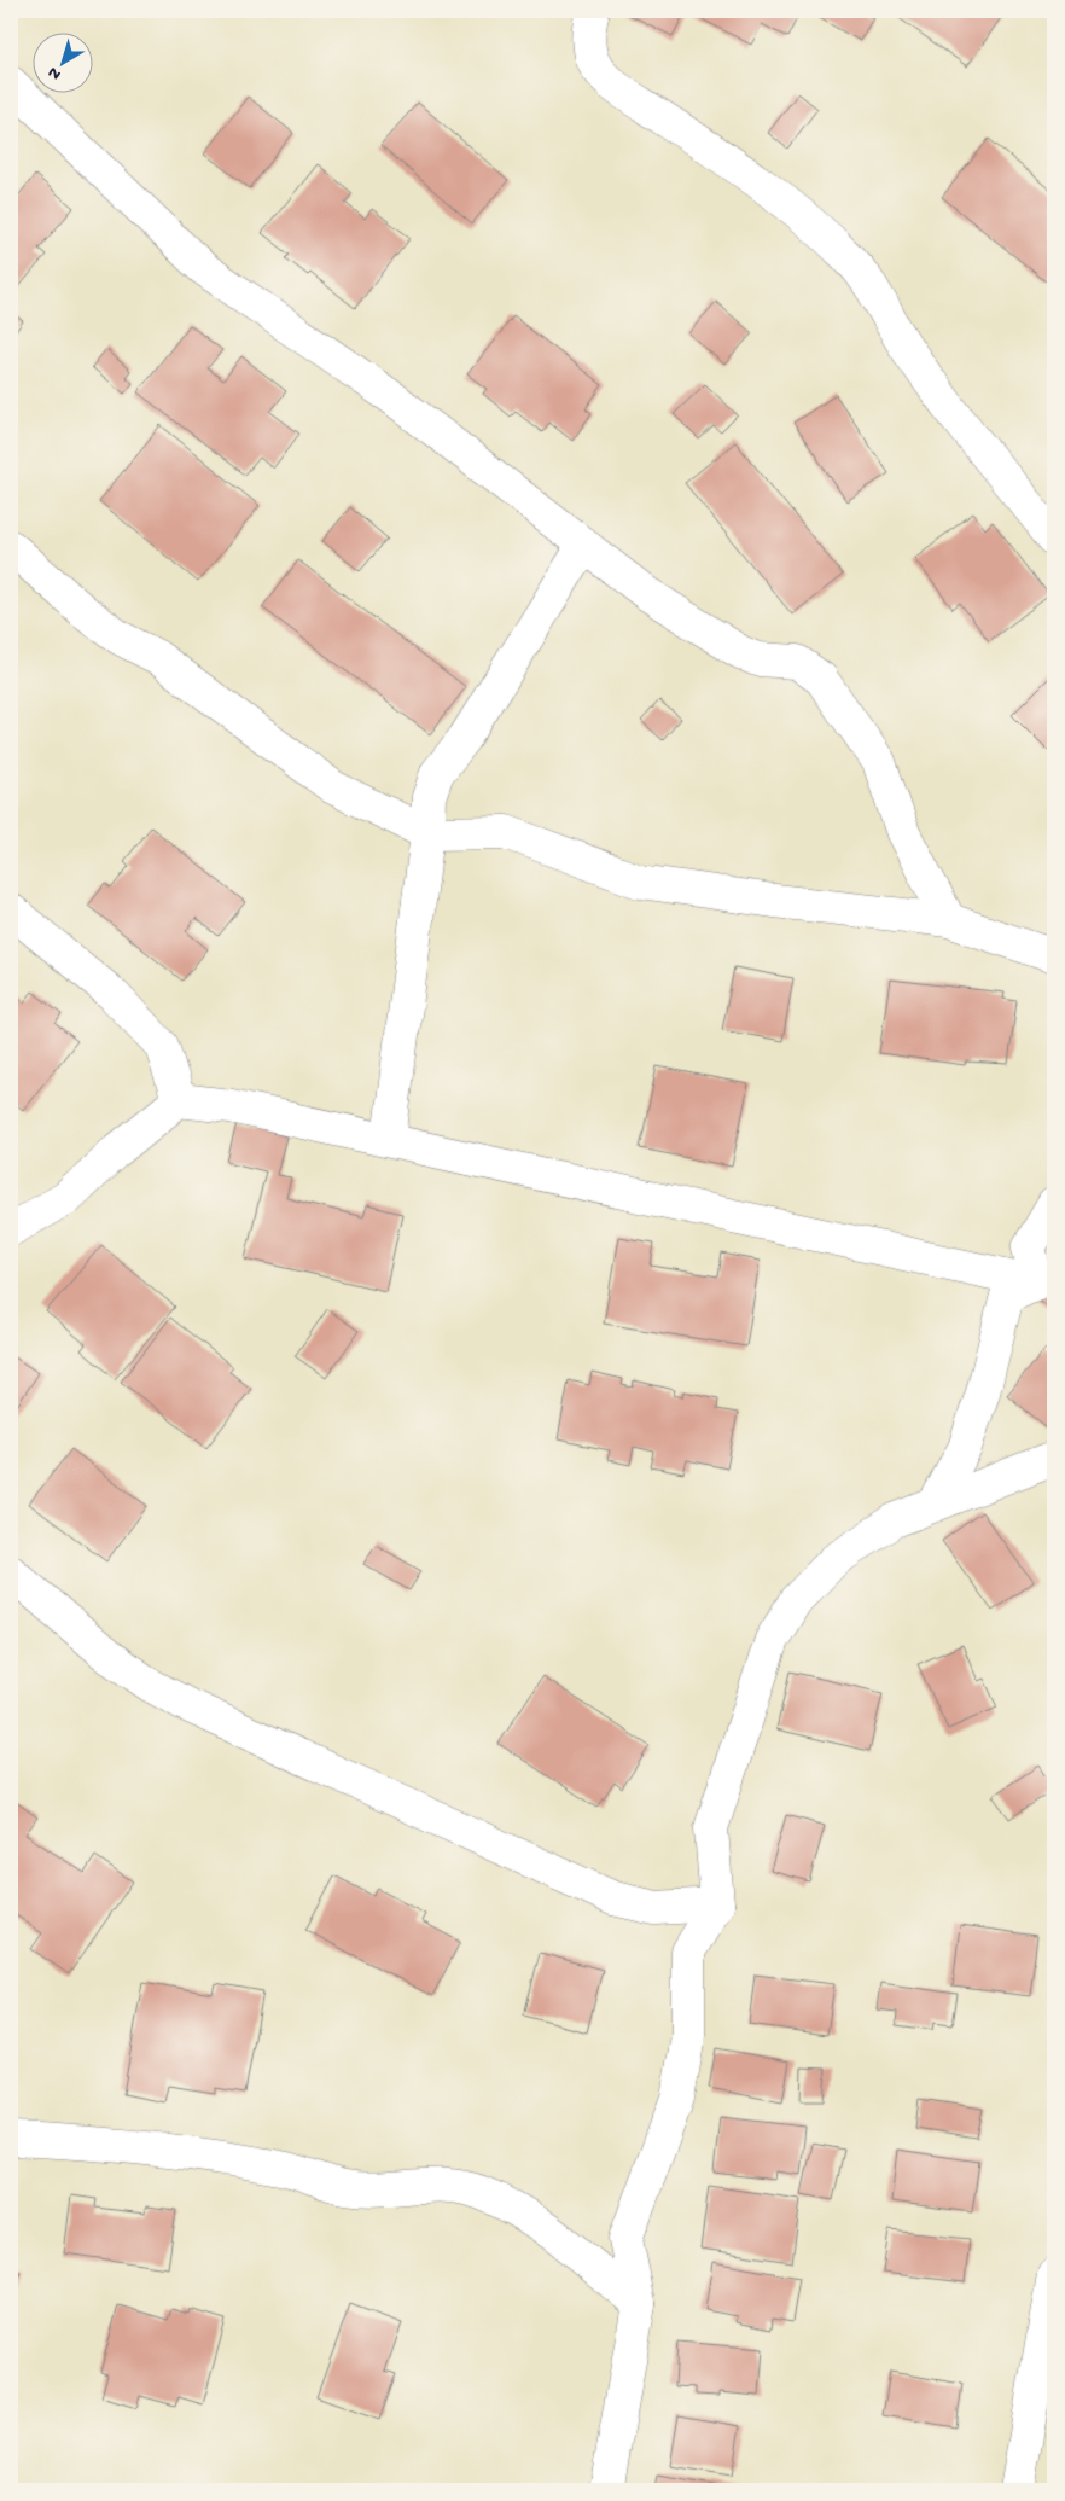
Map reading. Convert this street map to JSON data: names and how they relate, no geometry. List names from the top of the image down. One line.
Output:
{"north":"bottom left"}
